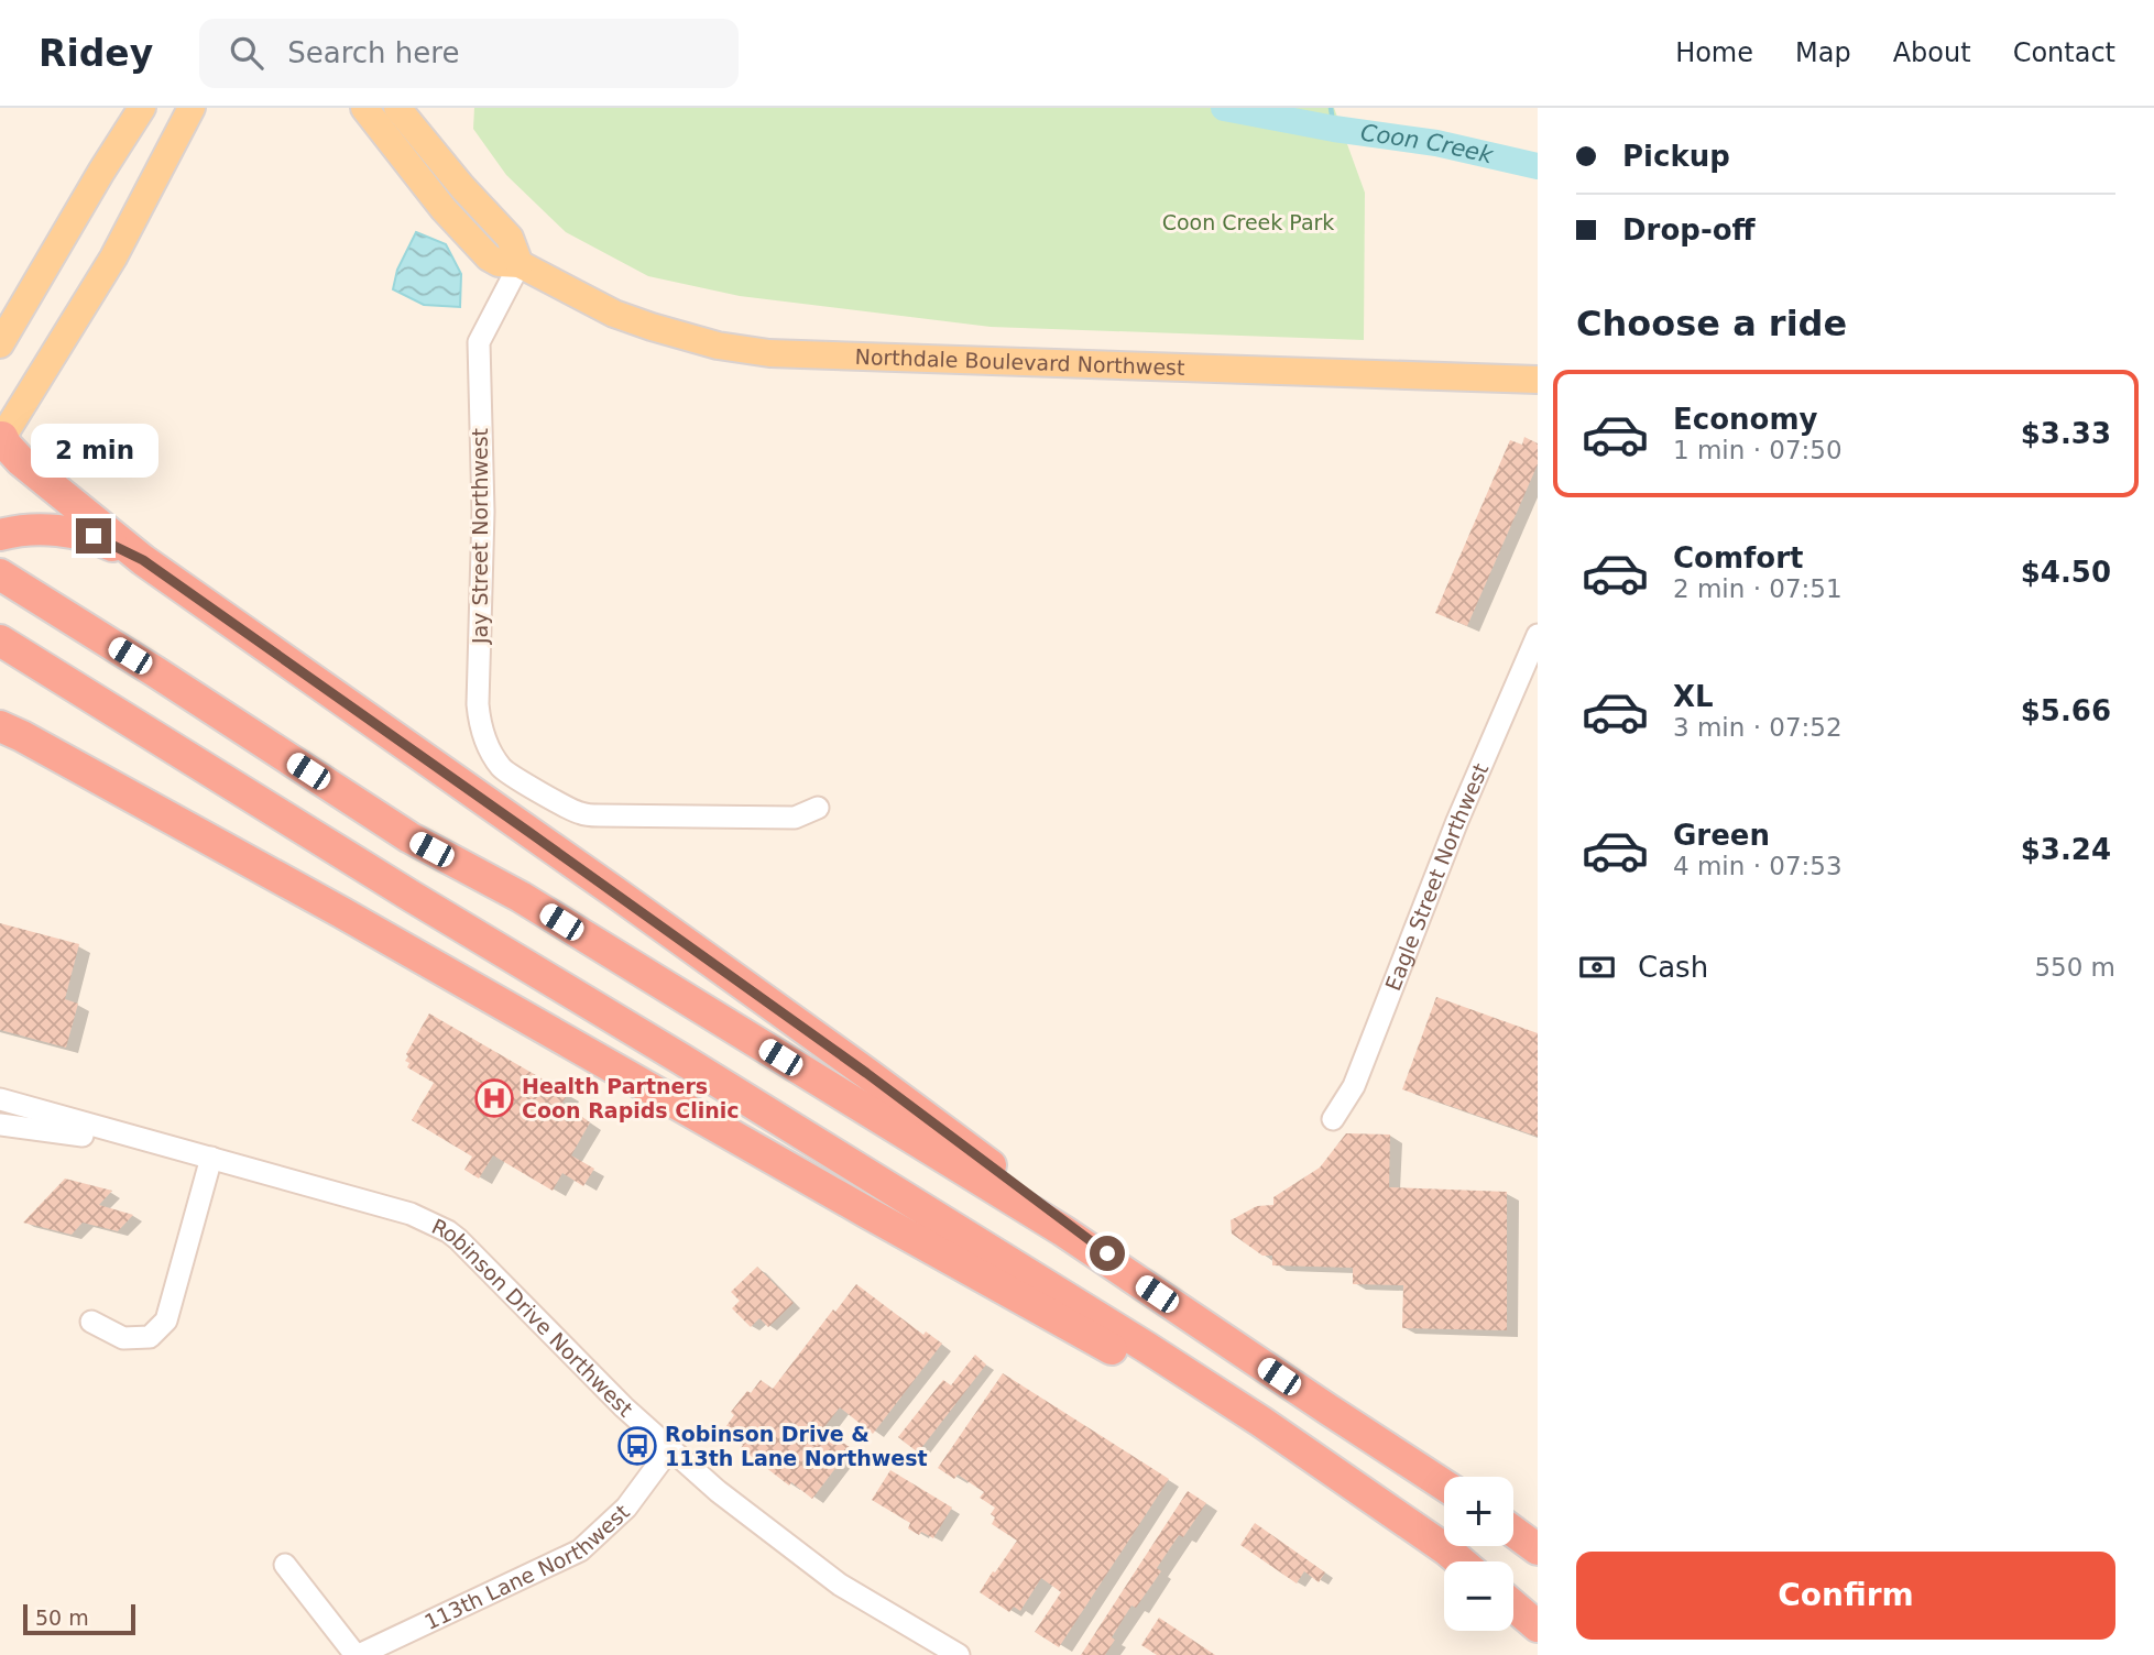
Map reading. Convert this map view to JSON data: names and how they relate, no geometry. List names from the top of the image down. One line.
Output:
{"streets":{"main road":["Northdale Boulevard Northwest"],"street":["Jay Street Northwest","Eagle Street Northwest","Robinson Drive Northwest","113th Lane Northwest"]},"crossings":[["Northdale Boulevard Northwest","Jay Street Northwest"],["Robinson Drive Northwest","113th Lane Northwest"]],"water":["Coon Creek"],"parks":["Coon Creek Park"],"places":{"hospital":["Health Partners Coon Rapids Clinic"],"bus stop":["Robinson Drive & 113th Lane Northwest"]},"scale_bar":"50 m","page":{"header":"Ridey","search":"Search here","nav":["Home","Map","About","Contact"],"banner":["Pickup","Drop-off"],"heading":"Choose a ride","list":[{"name":"Economy","note":"1 min · 07:50","value":"$3.33"},{"name":"Comfort","note":"2 min · 07:51","value":"$4.50"},{"name":"XL","note":"3 min · 07:52","value":"$5.66"},{"name":"Green","note":"4 min · 07:53","value":"$3.24"}],"bubble":"2 min","pay":["Cash","550 m"],"map_buttons":["+","−"],"buttons":"Confirm","scale":"50 m"}}
